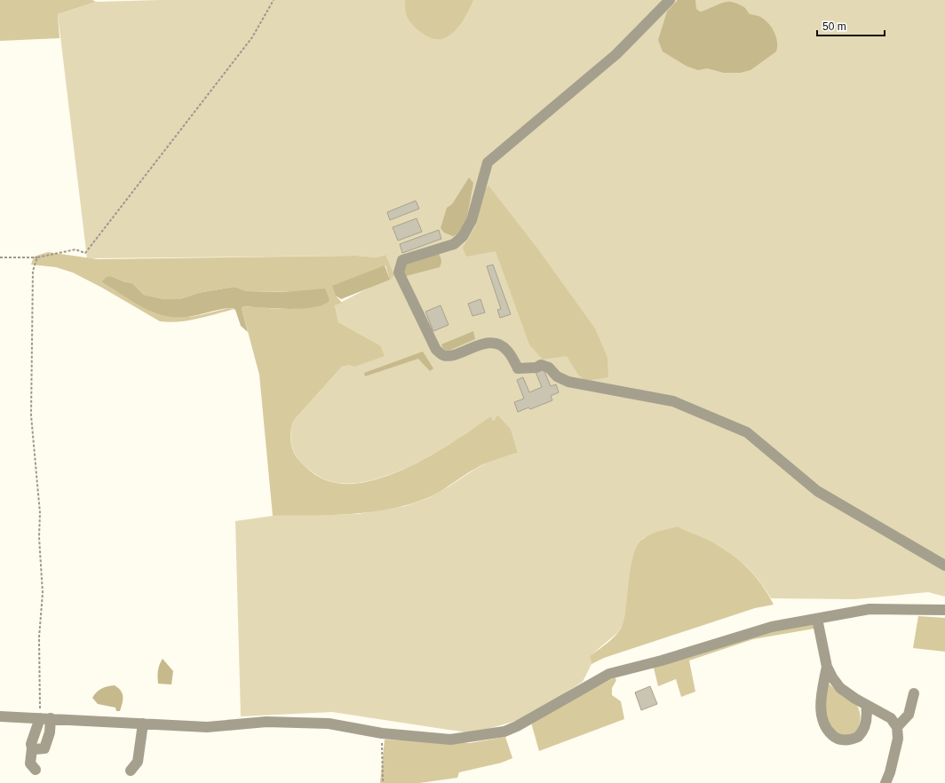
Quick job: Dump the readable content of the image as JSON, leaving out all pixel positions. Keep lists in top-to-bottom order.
{
  "scale_bar": "50 m"
}
